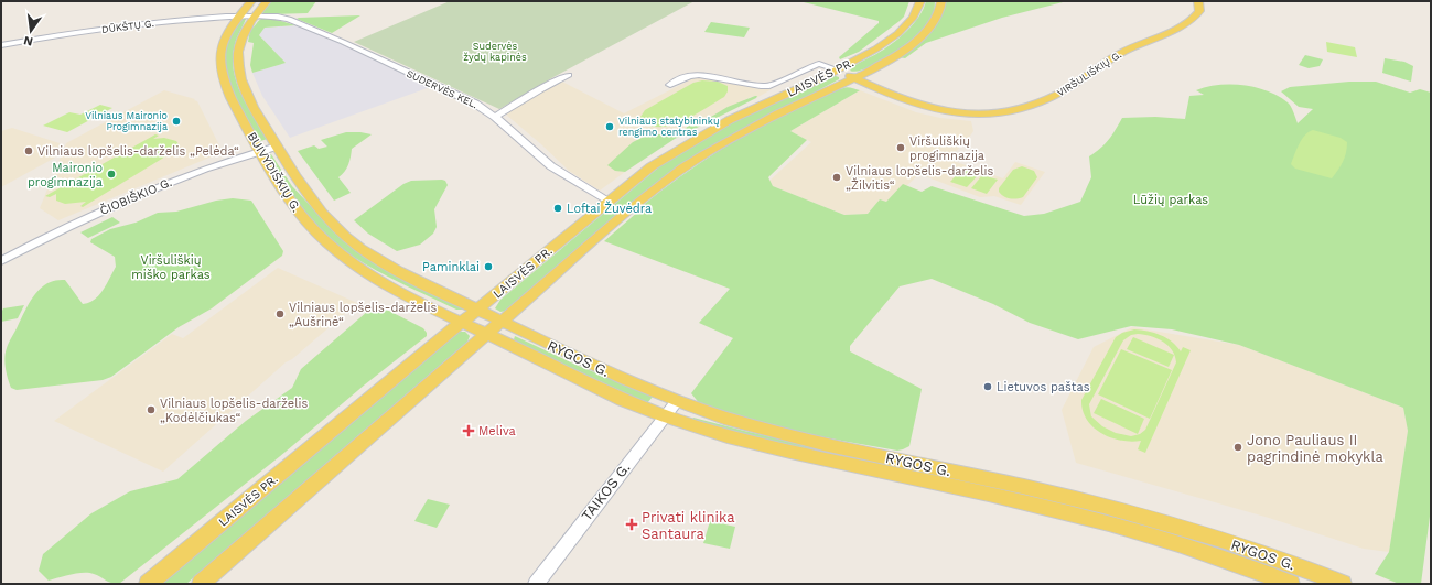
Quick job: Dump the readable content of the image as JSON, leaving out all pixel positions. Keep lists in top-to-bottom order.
{
  "streets": {
    "main road": [
      "VIRŠULIŠKIŲ G.",
      "LAISVĖS PR.",
      "BUIVYDIŠKIŲ G.",
      "RYGOS G."
    ],
    "street": [
      "DŪKŠTŲ G.",
      "SUDERVĖS KEL.",
      "ČIOBIŠKIO G.",
      "TAIKOS G."
    ]
  },
  "crossings": [
    ["DŪKŠTŲ G.", "SUDERVĖS KEL."],
    ["DŪKŠTŲ G.", "BUIVYDIŠKIŲ G."],
    ["VIRŠULIŠKIŲ G.", "LAISVĖS PR."],
    ["LAISVĖS PR.", "SUDERVĖS KEL."],
    ["LAISVĖS PR.", "BUIVYDIŠKIŲ G."],
    ["LAISVĖS PR.", "RYGOS G."],
    ["SUDERVĖS KEL.", "BUIVYDIŠKIŲ G."],
    ["BUIVYDIŠKIŲ G.", "ČIOBIŠKIO G."],
    ["BUIVYDIŠKIŲ G.", "RYGOS G."],
    ["RYGOS G.", "TAIKOS G."]
  ],
  "parks": ["Sudervės žydų kapinės", "Lūžių parkas", "Viršuliškių miško parkas"],
  "places": {
    "other": [
      "Vilniaus Maironio Progimnazija",
      "Vilniaus statybininkų rengimo centras",
      "Viršuliškių progimnazija",
      "Vilniaus lopšelis-darželis „Pelėda“",
      "Maironio progimnazija",
      "Vilniaus lopšelis-darželis „Žilvitis“",
      "Loftai Žuvėdra",
      "Paminklai",
      "Vilniaus lopšelis-darželis „Aušrinė“",
      "Lietuvos paštas",
      "Vilniaus lopšelis-darželis „Kodėlčiukas“",
      "Jono Pauliaus II pagrindinė mokykla"
    ],
    "health": ["Meliva", "Privati klinika Santaura"]
  },
  "north": "bottom"
}
